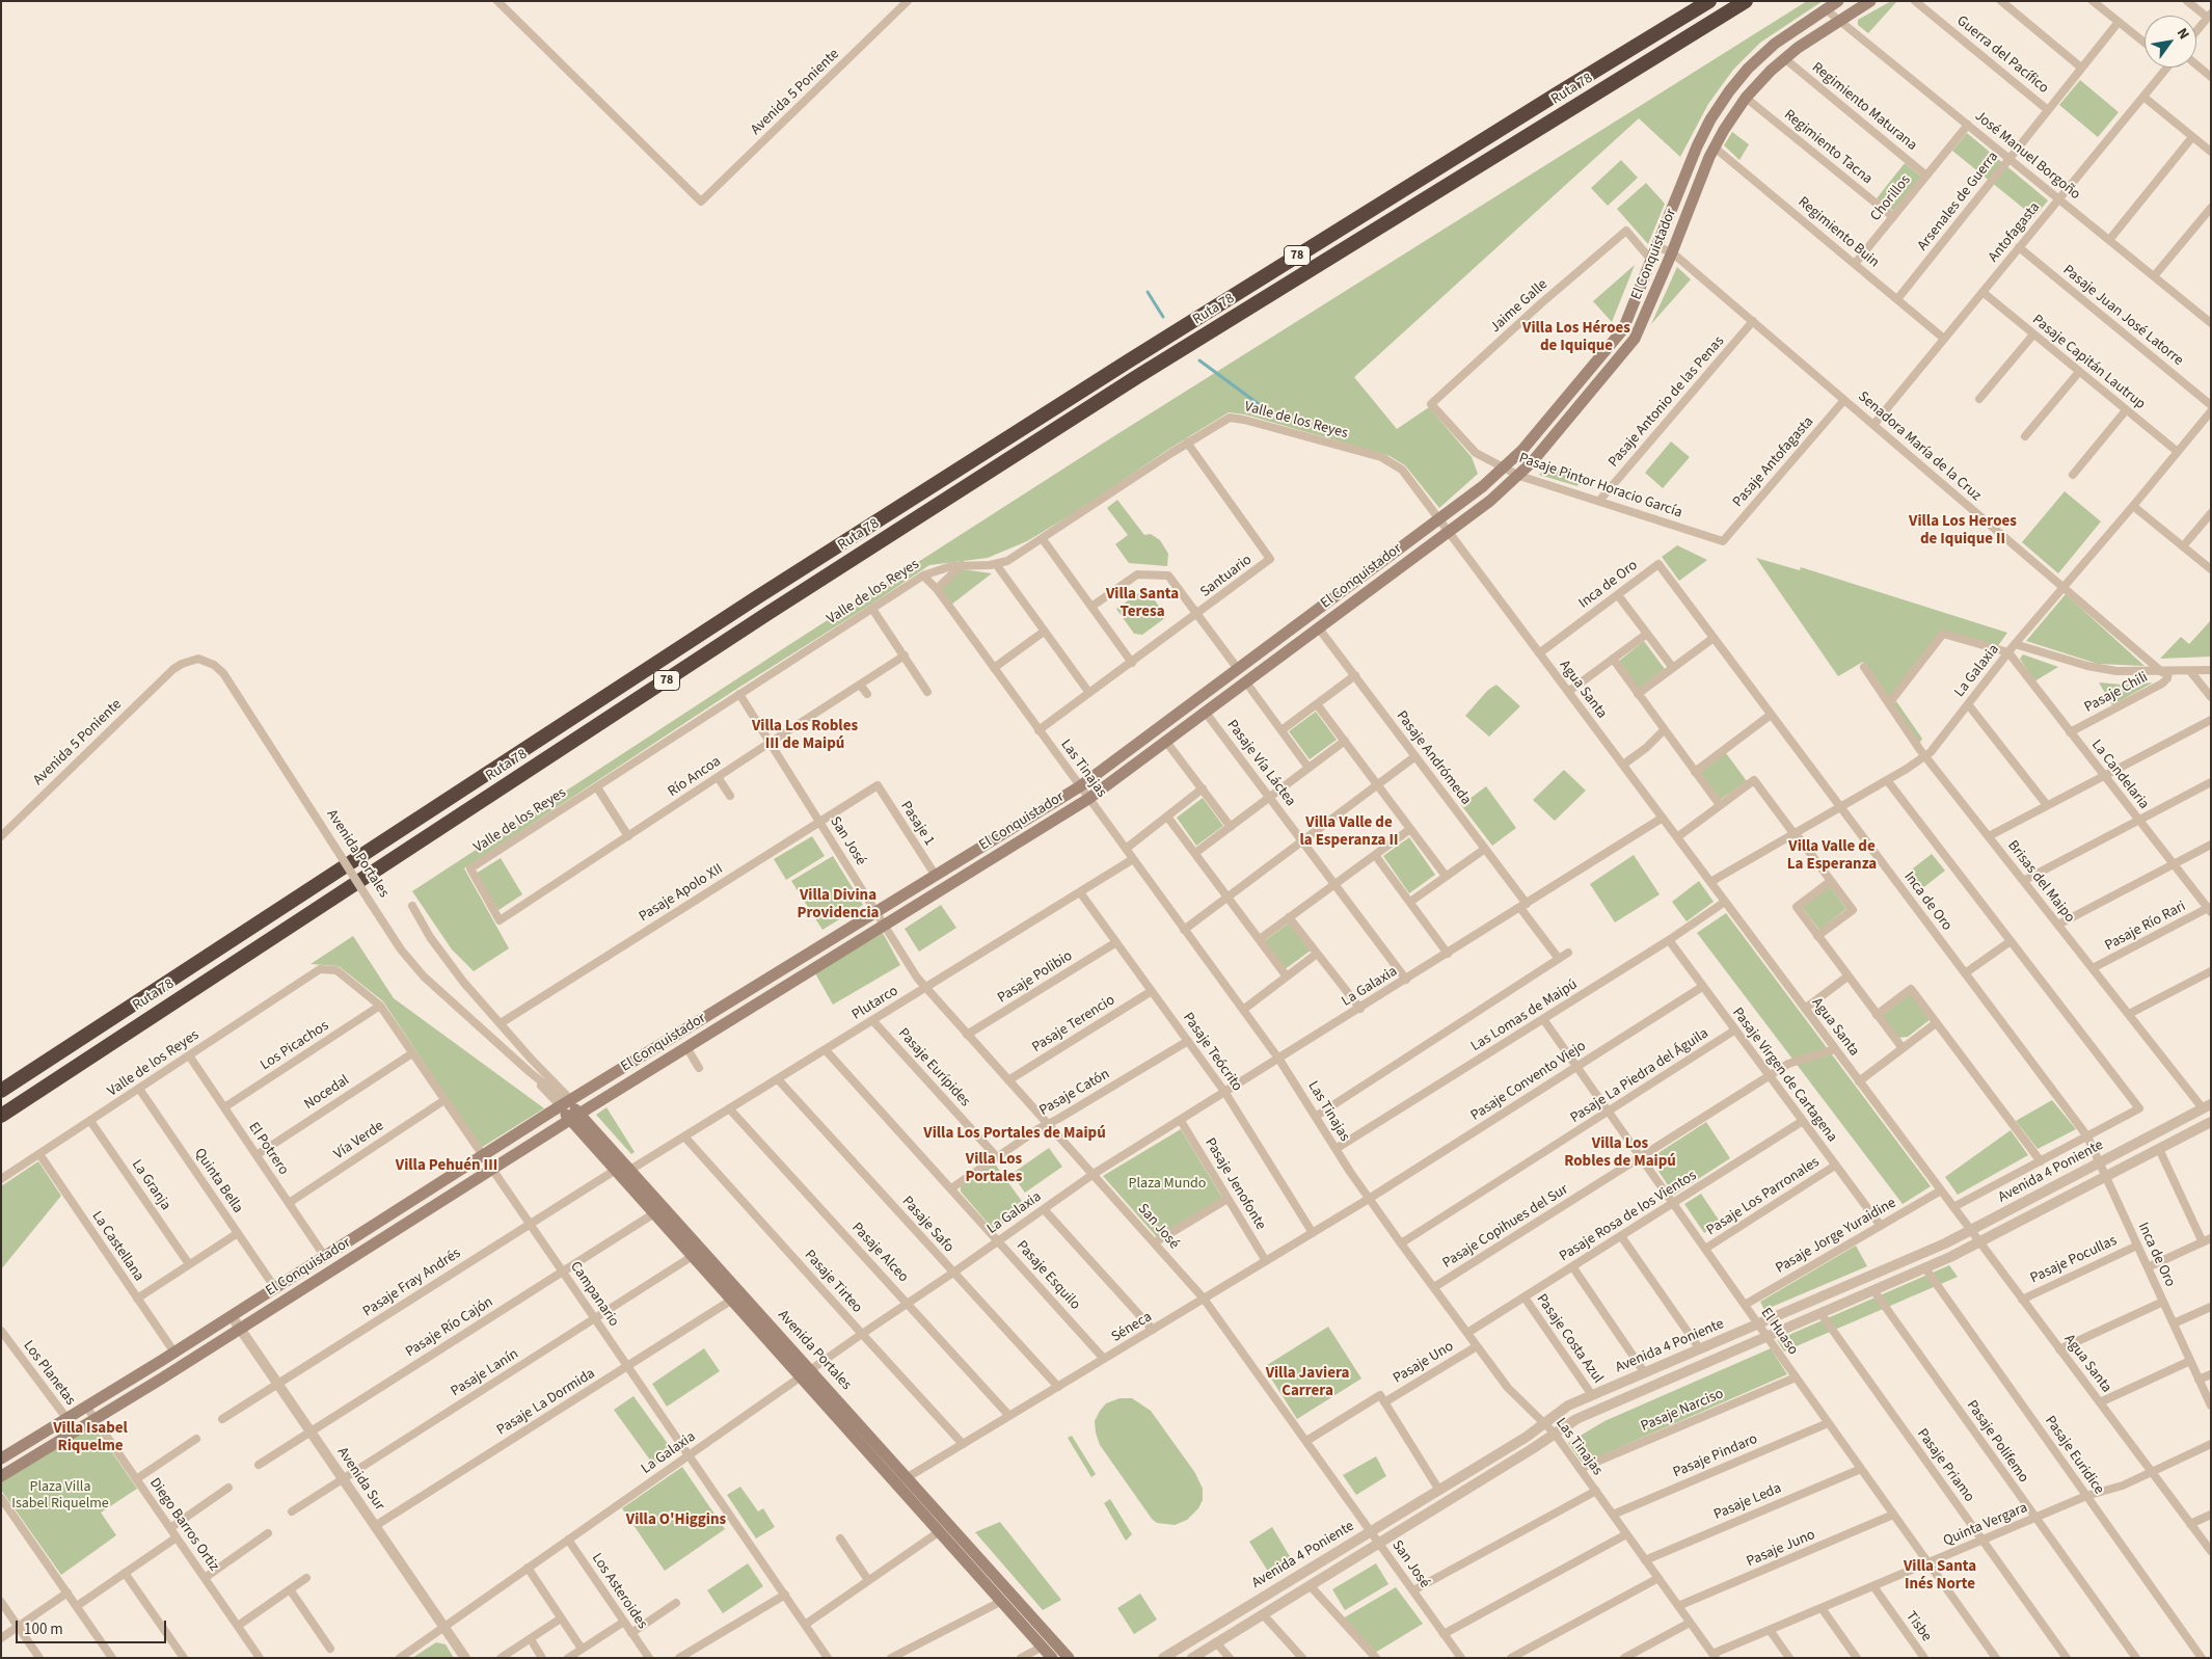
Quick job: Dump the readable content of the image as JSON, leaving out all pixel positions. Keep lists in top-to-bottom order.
{
  "streets": {
    "highway": ["Ruta 78", "78"],
    "main road": ["El Conquistador", "Avenida Portales"],
    "street": [
      "Guerra del Pacífico",
      "Avenida 5 Poniente",
      "Regimiento Maturana",
      "Regimiento Tacna",
      "José Manuel Borgoño",
      "Chorillos",
      "Arsenales de Guerra",
      "Regimiento Buin",
      "Antofagasta",
      "Jaime Galle",
      "Pasaje Juan José Latorre",
      "Pasaje Capitán Lautrup",
      "Pasaje Antonio de las Penas",
      "Valle de los Reyes",
      "Senadora María de la Cruz",
      "Pasaje Antofagasta",
      "Pasaje Pintor Horacio García",
      "Santuario",
      "Inca de Oro",
      "La Galaxia",
      "Agua Santa",
      "Pasaje Chili",
      "Pasaje Andrómeda",
      "Pasaje Vía Láctea",
      "Las Tinajas",
      "La Candelaria",
      "Río Ancoa",
      "Pasaje 1",
      "San José",
      "Brisas del Maipo",
      "Pasaje Apolo XII",
      "Pasaje Río Rari",
      "Pasaje Polibio",
      "Plutarco",
      "Las Lomas de Maipú",
      "Pasaje Terencio",
      "Los Picachos",
      "Pasaje Teócrito",
      "Pasaje Eurípides",
      "Pasaje Virgen de Cartagena",
      "Pasaje La Piedra del Águila",
      "Pasaje Convento Viejo",
      "Nocedal",
      "Pasaje Catón",
      "Vía Verde",
      "El Potrero",
      "Avenida 4 Poniente",
      "Quinta Bella",
      "Pasaje Jenofonte",
      "La Granja",
      "Pasaje Los Parronales",
      "Pasaje Rosa de los Vientos",
      "Pasaje Safo",
      "Pasaje Copihues del Sur",
      "Pasaje Jorge Yuraidine",
      "La Castellana",
      "Pasaje Alceo",
      "Pasaje Pocullas",
      "Pasaje Esquilo",
      "Pasaje Tirteo",
      "Pasaje Fray Andrés",
      "Campanario",
      "Pasaje Río Cajón",
      "Séneca",
      "El Huaso",
      "Pasaje Costa Azul",
      "Pasaje Uno",
      "Los Planetas",
      "Pasaje Lanín",
      "Pasaje La Dormida",
      "Pasaje Narciso",
      "Pasaje Polifemo",
      "Pasaje Euridice",
      "Pasaje Pindaro",
      "Pasaje Priamo",
      "Avenida Sur",
      "Pasaje Leda",
      "Diego Barros Ortiz",
      "Quinta Vergara",
      "Pasaje Juno",
      "Los Asteroides",
      "Tisbe"
    ]
  },
  "crossings": [
    ["Guerra del Pacífico", "Arsenales de Guerra"],
    ["Avenida 5 Poniente", "Avenida Portales"],
    ["Regimiento Maturana", "Chorillos"],
    ["Regimiento Maturana", "El Conquistador"],
    ["Regimiento Tacna", "Chorillos"],
    ["Regimiento Tacna", "El Conquistador"],
    ["José Manuel Borgoño", "Chorillos"],
    ["José Manuel Borgoño", "Arsenales de Guerra"],
    ["José Manuel Borgoño", "Antofagasta"],
    ["José Manuel Borgoño", "El Conquistador"],
    ["Chorillos", "Regimiento Buin"],
    ["Arsenales de Guerra", "Regimiento Buin"],
    ["Regimiento Buin", "Antofagasta"],
    ["Regimiento Buin", "El Conquistador"],
    ["Antofagasta", "Pasaje Juan José Latorre"],
    ["Antofagasta", "Pasaje Capitán Lautrup"],
    ["Antofagasta", "Senadora María de la Cruz"],
    ["El Conquistador", "Jaime Galle"],
    ["El Conquistador", "Valle de los Reyes"],
    ["El Conquistador", "Senadora María de la Cruz"],
    ["El Conquistador", "Pasaje Pintor Horacio García"],
    ["El Conquistador", "Agua Santa"],
    ["El Conquistador", "Pasaje Andrómeda"],
    ["El Conquistador", "Pasaje Vía Láctea"],
    ["El Conquistador", "Las Tinajas"],
    ["El Conquistador", "Pasaje 1"],
    ["El Conquistador", "San José"],
    ["El Conquistador", "Avenida Portales"],
    ["El Conquistador", "El Potrero"],
    ["El Conquistador", "Quinta Bella"],
    ["El Conquistador", "La Castellana"],
    ["El Conquistador", "Campanario"],
    ["El Conquistador", "Los Planetas"],
    ["El Conquistador", "Avenida Sur"],
    ["El Conquistador", "Diego Barros Ortiz"],
    ["Jaime Galle", "Pasaje Pintor Horacio García"],
    ["Pasaje Capitán Lautrup", "La Galaxia"],
    ["Pasaje Antonio de las Penas", "Senadora María de la Cruz"],
    ["Pasaje Antonio de las Penas", "Pasaje Pintor Horacio García"],
    ["Valle de los Reyes", "Santuario"],
    ["Valle de los Reyes", "Agua Santa"],
    ["Valle de los Reyes", "Las Tinajas"],
    ["Valle de los Reyes", "Río Ancoa"],
    ["Valle de los Reyes", "San José"],
    ["Valle de los Reyes", "El Potrero"],
    ["Valle de los Reyes", "Quinta Bella"],
    ["Valle de los Reyes", "La Granja"],
    ["Valle de los Reyes", "La Castellana"],
    ["Valle de los Reyes", "Campanario"],
    ["Senadora María de la Cruz", "Pasaje Antofagasta"],
    ["Senadora María de la Cruz", "La Galaxia"],
    ["Senadora María de la Cruz", "Pasaje Chili"],
    ["Pasaje Antofagasta", "Pasaje Pintor Horacio García"],
    ["Santuario", "Las Tinajas"],
    ["Inca de Oro", "La Galaxia"],
    ["Inca de Oro", "Agua Santa"],
    ["Inca de Oro", "Avenida 4 Poniente"],
    ["Inca de Oro", "Pasaje Pocullas"],
    ["La Galaxia", "Agua Santa"],
    ["La Galaxia", "Pasaje Andrómeda"],
    ["La Galaxia", "Pasaje Vía Láctea"],
    ["La Galaxia", "Las Tinajas"],
    ["La Galaxia", "La Candelaria"],
    ["La Galaxia", "San José"],
    ["La Galaxia", "Avenida Portales"],
    ["La Galaxia", "Brisas del Maipo"],
    ["La Galaxia", "Pasaje Teócrito"],
    ["La Galaxia", "Pasaje Jenofonte"],
    ["La Galaxia", "Pasaje Safo"],
    ["La Galaxia", "Pasaje Alceo"],
    ["La Galaxia", "Pasaje Esquilo"],
    ["La Galaxia", "Pasaje Tirteo"],
    ["La Galaxia", "Campanario"],
    ["La Galaxia", "Avenida Sur"],
    ["La Galaxia", "Los Asteroides"],
    ["Agua Santa", "Las Lomas de Maipú"],
    ["Agua Santa", "Avenida 4 Poniente"],
    ["Agua Santa", "Pasaje Copihues del Sur"],
    ["Agua Santa", "Pasaje Jorge Yuraidine"],
    ["Agua Santa", "Pasaje Pocullas"],
    ["Agua Santa", "Quinta Vergara"],
    ["Pasaje Chili", "La Candelaria"],
    ["Las Tinajas", "Plutarco"],
    ["Las Tinajas", "Las Lomas de Maipú"],
    ["Las Tinajas", "Pasaje La Piedra del Águila"],
    ["Las Tinajas", "Pasaje Convento Viejo"],
    ["Las Tinajas", "Avenida 4 Poniente"],
    ["Las Tinajas", "Pasaje Rosa de los Vientos"],
    ["Las Tinajas", "Pasaje Copihues del Sur"],
    ["Las Tinajas", "Séneca"],
    ["Las Tinajas", "Pasaje Uno"],
    ["Las Tinajas", "Pasaje Narciso"],
    ["Las Tinajas", "Pasaje Pindaro"],
    ["Las Tinajas", "Pasaje Leda"],
    ["Las Tinajas", "Quinta Vergara"],
    ["Las Tinajas", "Pasaje Juno"],
    ["La Candelaria", "Pasaje Río Rari"],
    ["Río Ancoa", "San José"],
    ["Pasaje 1", "Pasaje Apolo XII"],
    ["San José", "Pasaje Apolo XII"],
    ["San José", "Pasaje Polibio"],
    ["San José", "Plutarco"],
    ["San José", "Pasaje Terencio"],
    ["San José", "Pasaje Catón"],
    ["San José", "Avenida 4 Poniente"],
    ["San José", "Séneca"],
    ["Avenida Portales", "Plutarco"],
    ["Avenida Portales", "Pasaje Fray Andrés"],
    ["Avenida Portales", "Pasaje Río Cajón"],
    ["Avenida Portales", "Séneca"],
    ["Avenida Portales", "Pasaje Lanín"],
    ["Avenida Portales", "Pasaje La Dormida"],
    ["Brisas del Maipo", "Pasaje Río Rari"],
    ["Brisas del Maipo", "Avenida 4 Poniente"],
    ["Pasaje Polibio", "Pasaje Teócrito"],
    ["Plutarco", "Pasaje Teócrito"],
    ["Plutarco", "Pasaje Eurípides"],
    ["Plutarco", "Pasaje Safo"],
    ["Plutarco", "Pasaje Alceo"],
    ["Plutarco", "Pasaje Esquilo"],
    ["Plutarco", "Pasaje Tirteo"],
    ["Las Lomas de Maipú", "Pasaje Virgen de Cartagena"],
    ["Las Lomas de Maipú", "El Huaso"],
    ["Pasaje Terencio", "Pasaje Teócrito"],
    ["Los Picachos", "El Potrero"],
    ["Los Picachos", "Campanario"],
    ["Pasaje Teócrito", "Pasaje Catón"],
    ["Pasaje Teócrito", "Séneca"],
    ["Pasaje Eurípides", "Pasaje Catón"],
    ["Pasaje Virgen de Cartagena", "Pasaje La Piedra del Águila"],
    ["Pasaje Virgen de Cartagena", "Pasaje Convento Viejo"],
    ["Pasaje Virgen de Cartagena", "Pasaje Los Parronales"],
    ["Pasaje Virgen de Cartagena", "Pasaje Rosa de los Vientos"],
    ["Pasaje Virgen de Cartagena", "Pasaje Copihues del Sur"],
    ["Pasaje Virgen de Cartagena", "Pasaje Jorge Yuraidine"],
    ["Pasaje La Piedra del Águila", "El Huaso"],
    ["Pasaje Convento Viejo", "Séneca"],
    ["Pasaje Convento Viejo", "El Huaso"],
    ["Nocedal", "El Potrero"],
    ["Nocedal", "Campanario"],
    ["Pasaje Catón", "Pasaje Esquilo"],
    ["Vía Verde", "El Potrero"],
    ["Vía Verde", "Campanario"],
    ["Avenida 4 Poniente", "El Huaso"],
    ["Avenida 4 Poniente", "Pasaje Costa Azul"],
    ["Avenida 4 Poniente", "Pasaje Polifemo"],
    ["Avenida 4 Poniente", "Pasaje Euridice"],
    ["Avenida 4 Poniente", "Pasaje Priamo"],
    ["Pasaje Jenofonte", "Séneca"],
    ["Pasaje Los Parronales", "El Huaso"],
    ["Pasaje Rosa de los Vientos", "El Huaso"],
    ["Pasaje Rosa de los Vientos", "Pasaje Costa Azul"],
    ["Pasaje Safo", "Séneca"],
    ["Pasaje Copihues del Sur", "El Huaso"],
    ["Pasaje Jorge Yuraidine", "El Huaso"],
    ["Pasaje Alceo", "Séneca"],
    ["Pasaje Esquilo", "Séneca"],
    ["Pasaje Tirteo", "Séneca"],
    ["Pasaje Fray Andrés", "Campanario"],
    ["Pasaje Fray Andrés", "Avenida Sur"],
    ["Campanario", "Pasaje Río Cajón"],
    ["Campanario", "Pasaje Lanín"],
    ["Campanario", "Pasaje La Dormida"],
    ["Pasaje Río Cajón", "Avenida Sur"],
    ["El Huaso", "Pasaje Narciso"],
    ["El Huaso", "Pasaje Pindaro"],
    ["El Huaso", "Pasaje Leda"],
    ["El Huaso", "Quinta Vergara"],
    ["El Huaso", "Pasaje Juno"],
    ["Pasaje Lanín", "Avenida Sur"],
    ["Pasaje La Dormida", "Avenida Sur"],
    ["Pasaje Polifemo", "Quinta Vergara"],
    ["Pasaje Euridice", "Quinta Vergara"],
    ["Pasaje Priamo", "Quinta Vergara"],
    ["Quinta Vergara", "Tisbe"]
  ],
  "districts": [
    "Villa Los Héroes de Iquique",
    "Villa Los Heroes de Iquique II",
    "Villa Santa Teresa",
    "Villa Los Robles III de Maipú",
    "Villa Valle de la Esperanza II",
    "Villa Valle de La Esperanza",
    "Villa Divina Providencia",
    "Villa Los Portales de Maipú",
    "Villa Los Robles de Maipú",
    "Villa Los Portales",
    "Villa Pehuén III",
    "Villa Javiera Carrera",
    "Villa Isabel Riquelme",
    "Villa O'Higgins",
    "Villa Santa Inés Norte"
  ],
  "parks": ["Plaza Mundo", "Plaza Villa Isabel Riquelme"],
  "scale_bar": "100 m",
  "north": "top right"
}
